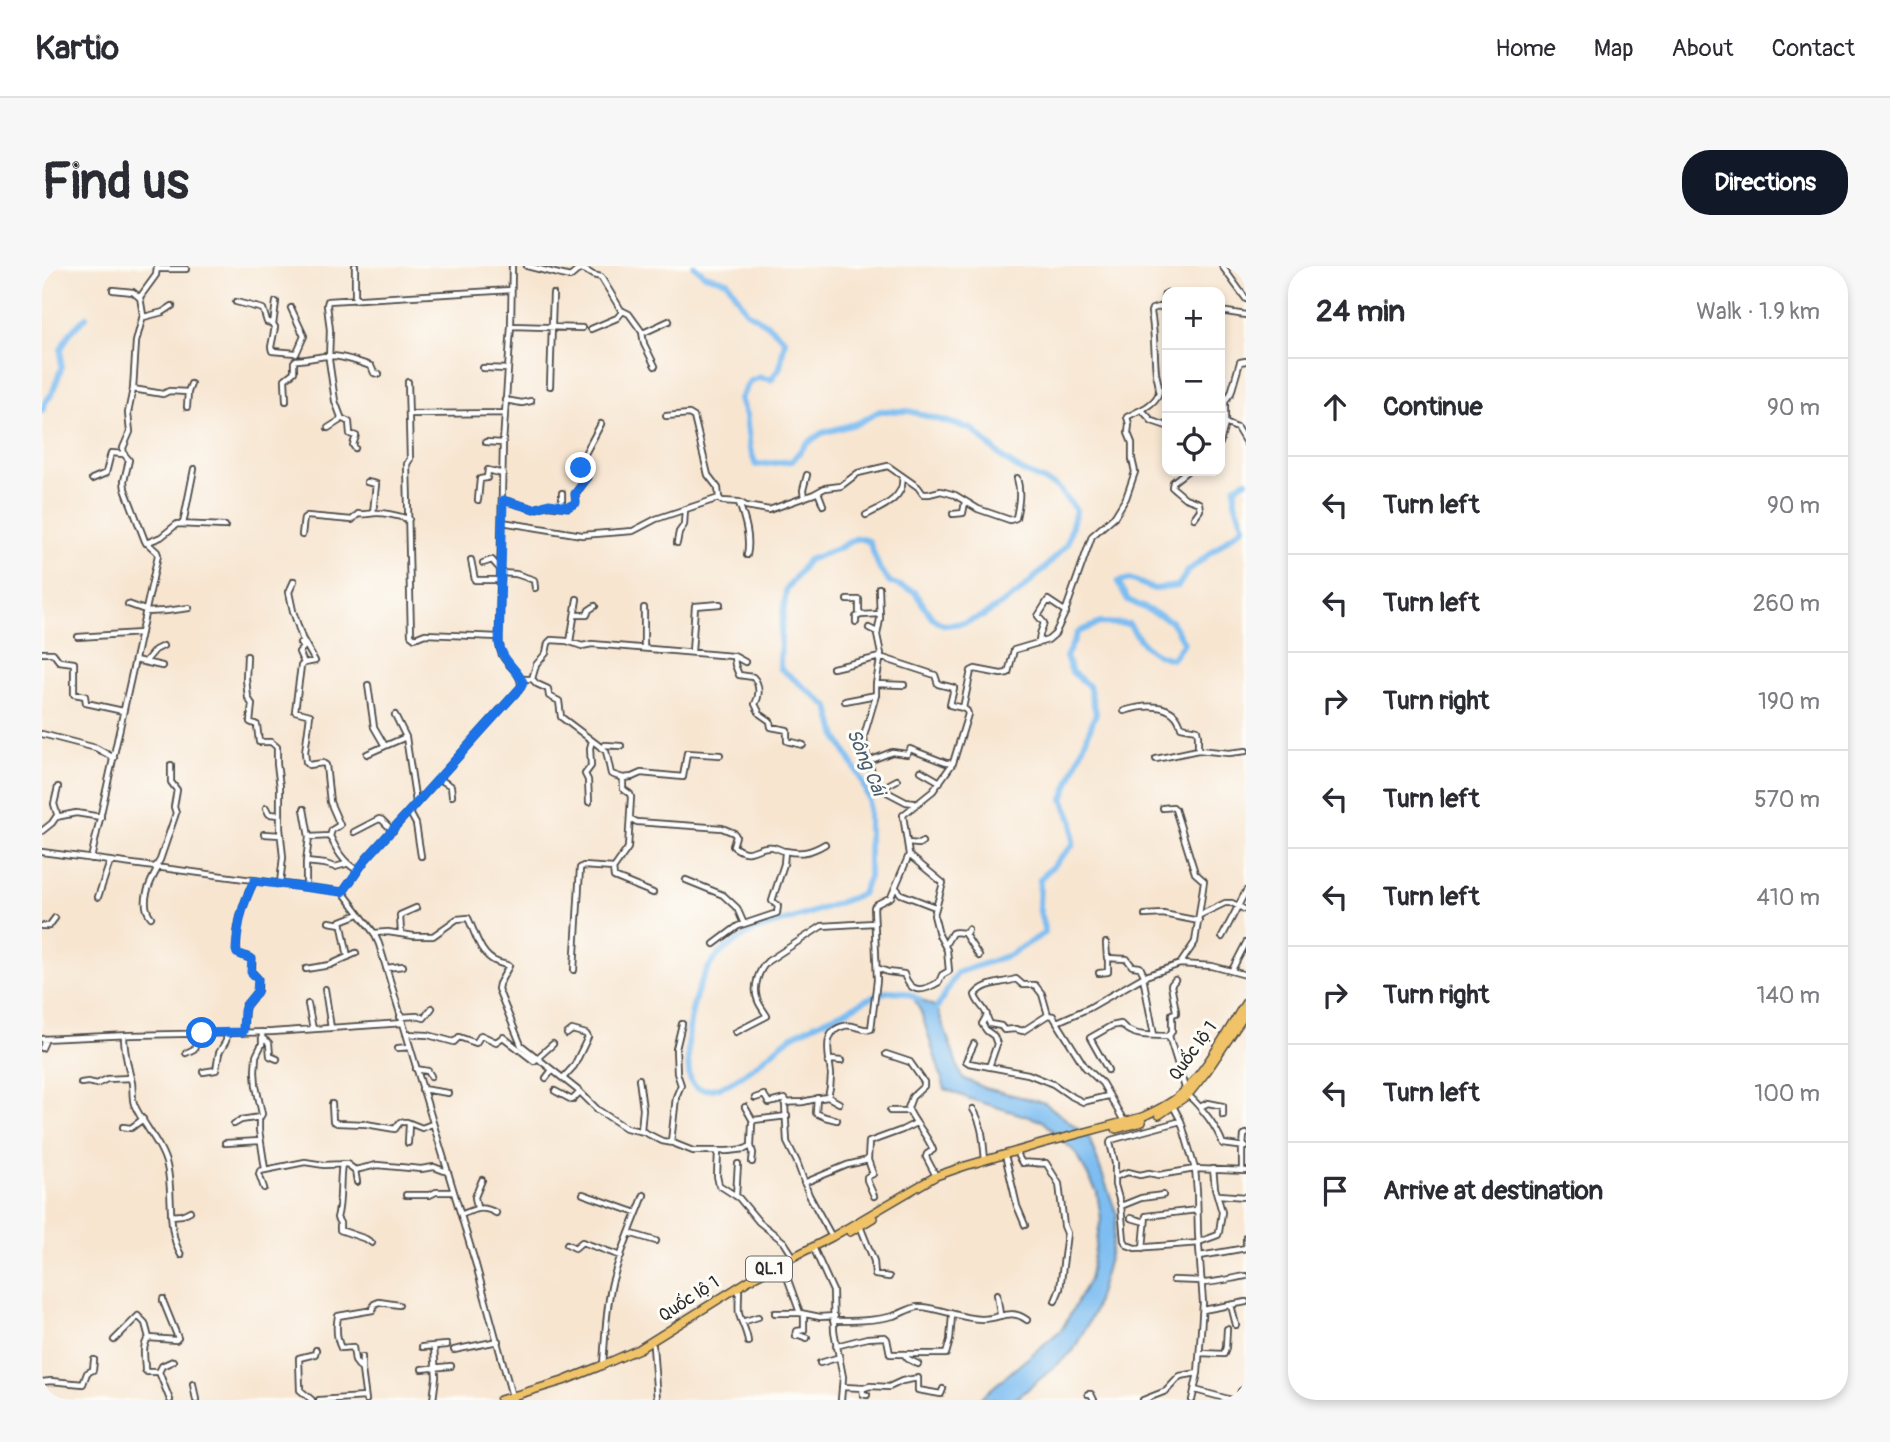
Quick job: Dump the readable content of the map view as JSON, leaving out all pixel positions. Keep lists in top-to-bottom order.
{
  "streets": {
    "highway": ["Quốc lộ 1", "QL.1"]
  },
  "crossings": [
    ["Quốc lộ 1", "QL.1"]
  ],
  "water": ["Sông Cái"],
  "page": {
    "header": "Kartio",
    "nav": [
      "Home",
      "Map",
      "About",
      "Contact"
    ],
    "buttons": "Directions",
    "title": "Find us",
    "heading": ["24 min", "Walk · 1.9 km"],
    "map_buttons": ["+", "−"],
    "list": [
      ["Continue", "90 m"],
      ["Turn left", "90 m"],
      ["Turn left", "260 m"],
      ["Turn right", "190 m"],
      ["Turn left", "570 m"],
      ["Turn left", "410 m"],
      ["Turn right", "140 m"],
      ["Turn left", "100 m"],
      "Arrive at destination"
    ]
  }
}
